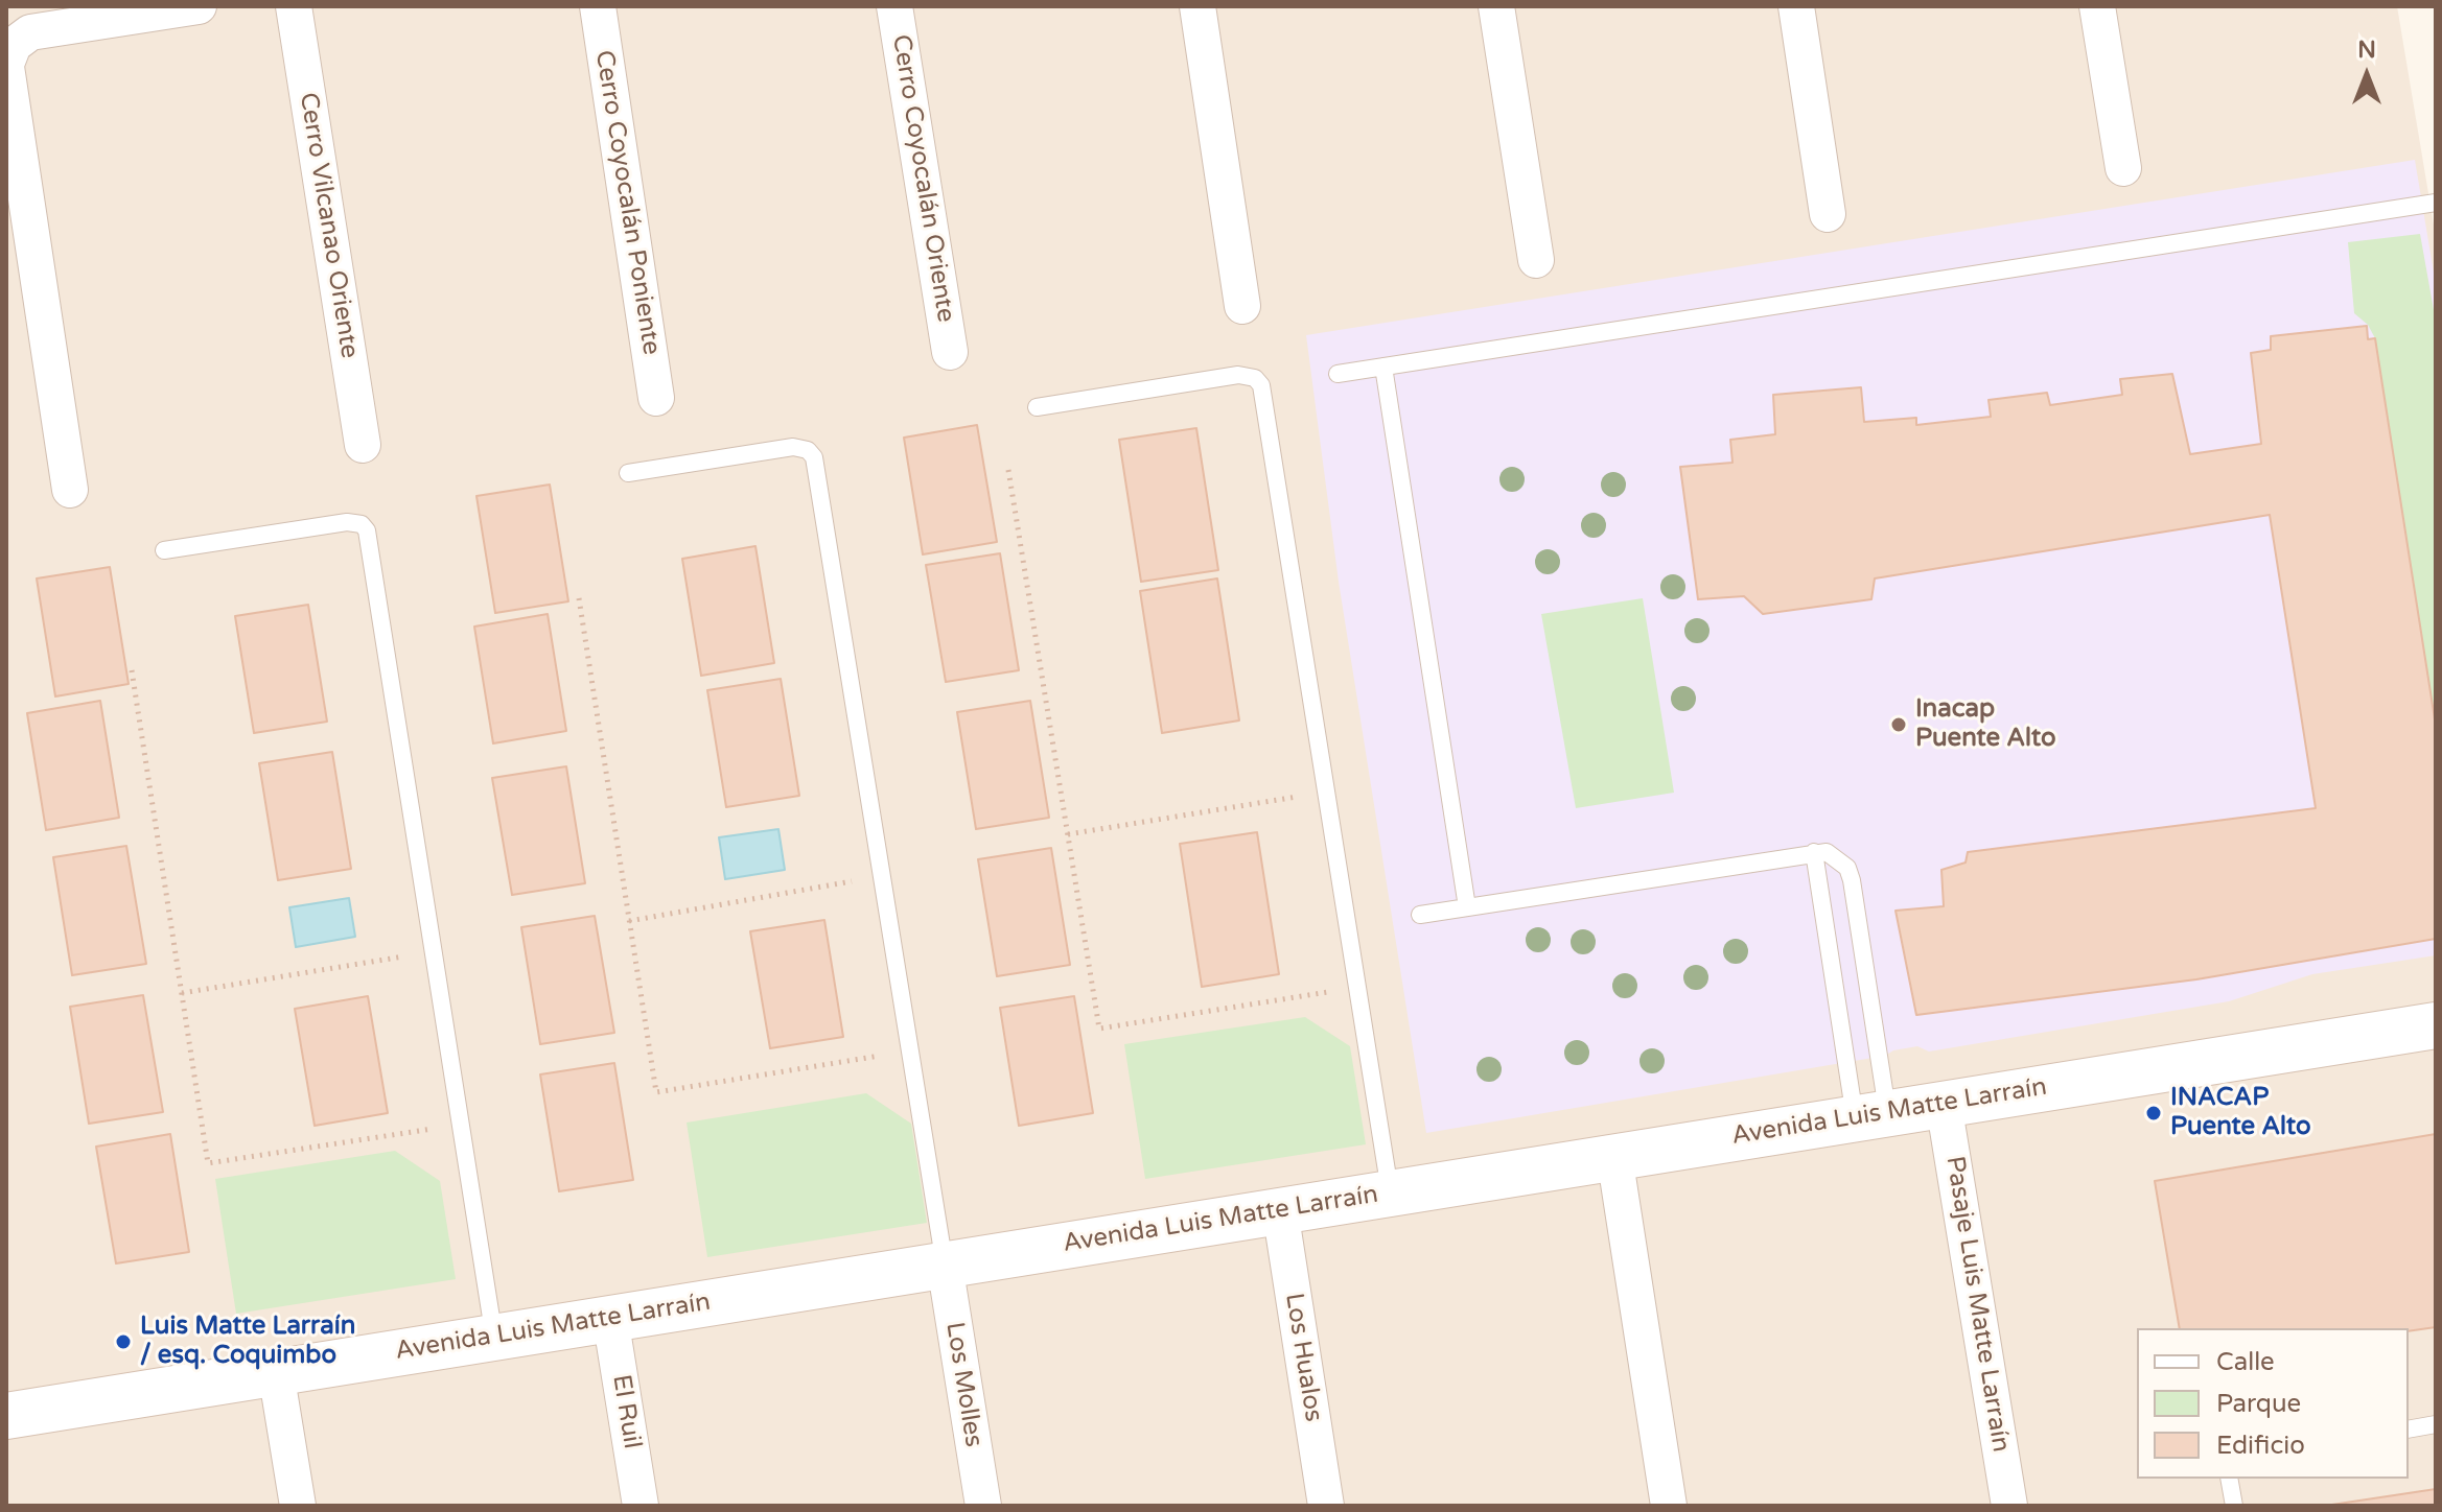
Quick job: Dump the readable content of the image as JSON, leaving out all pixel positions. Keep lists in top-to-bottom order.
{
  "streets": {
    "street": [
      "Cerro Coyocalán Oriente",
      "Cerro Coyocalán Poniente",
      "Cerro Vilcanao Oriente",
      "Avenida Luis Matte Larraín",
      "Pasaje Luis Matte Larraín",
      "Los Hualos",
      "Los Molles",
      "El Ruil"
    ]
  },
  "crossings": [
    ["Avenida Luis Matte Larraín", "Pasaje Luis Matte Larraín"],
    ["Avenida Luis Matte Larraín", "Los Hualos"],
    ["Avenida Luis Matte Larraín", "Los Molles"],
    ["Avenida Luis Matte Larraín", "El Ruil"]
  ],
  "places": ["Inacap Puente Alto", "INACAP Puente Alto", "Luis Matte Larraín / esq. Coquimbo"],
  "legend": ["Calle", "Parque", "Edificio"],
  "north": "top"
}
